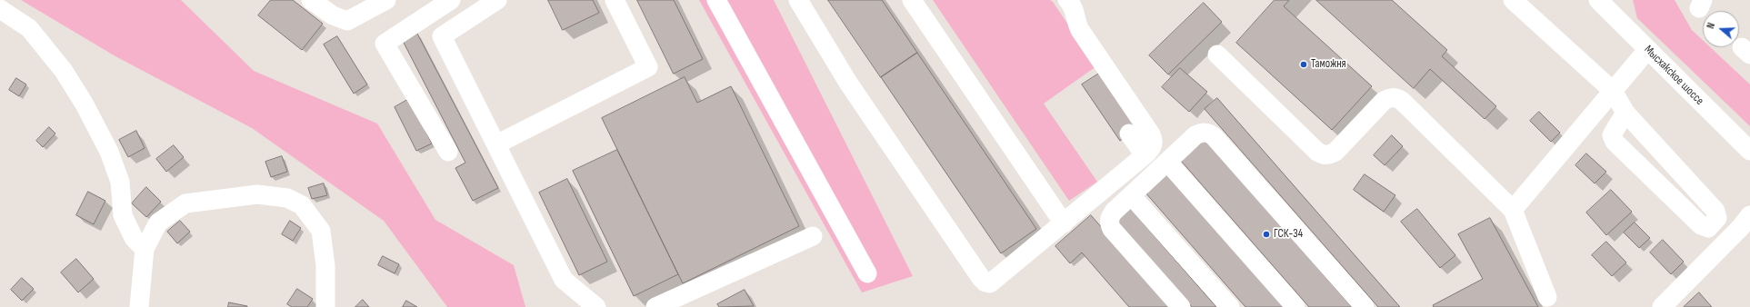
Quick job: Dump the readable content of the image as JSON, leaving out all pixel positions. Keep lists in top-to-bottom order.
{
  "streets": {
    "street": ["Мысхакское шоссе"]
  },
  "places": ["Таможня", "ГСК-34"],
  "north": "left"
}
